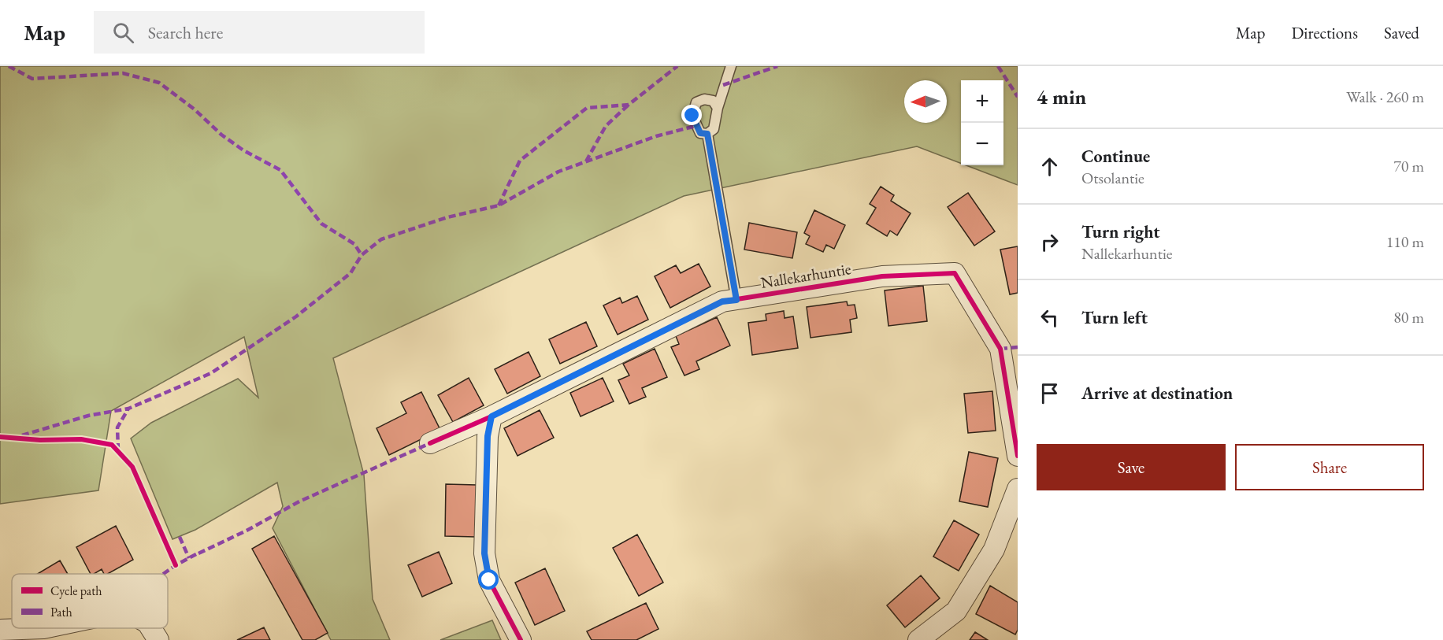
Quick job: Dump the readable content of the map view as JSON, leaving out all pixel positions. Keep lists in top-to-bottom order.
{
  "streets": {
    "street": ["Nallekarhuntie"]
  },
  "legend": ["Cycle path", "Path"],
  "north": "left",
  "page": {
    "header": "Map",
    "search": "Search here",
    "nav": ["Map", "Directions", "Saved"],
    "heading": ["4 min", "Walk · 260 m"],
    "map_buttons": ["+", "−"],
    "list": [
      ["Continue", "Otsolantie", "70 m"],
      ["Turn right", "Nallekarhuntie", "110 m"],
      ["Turn left", "80 m"],
      "Arrive at destination"
    ],
    "buttons": ["Save", "Share"]
  }
}
